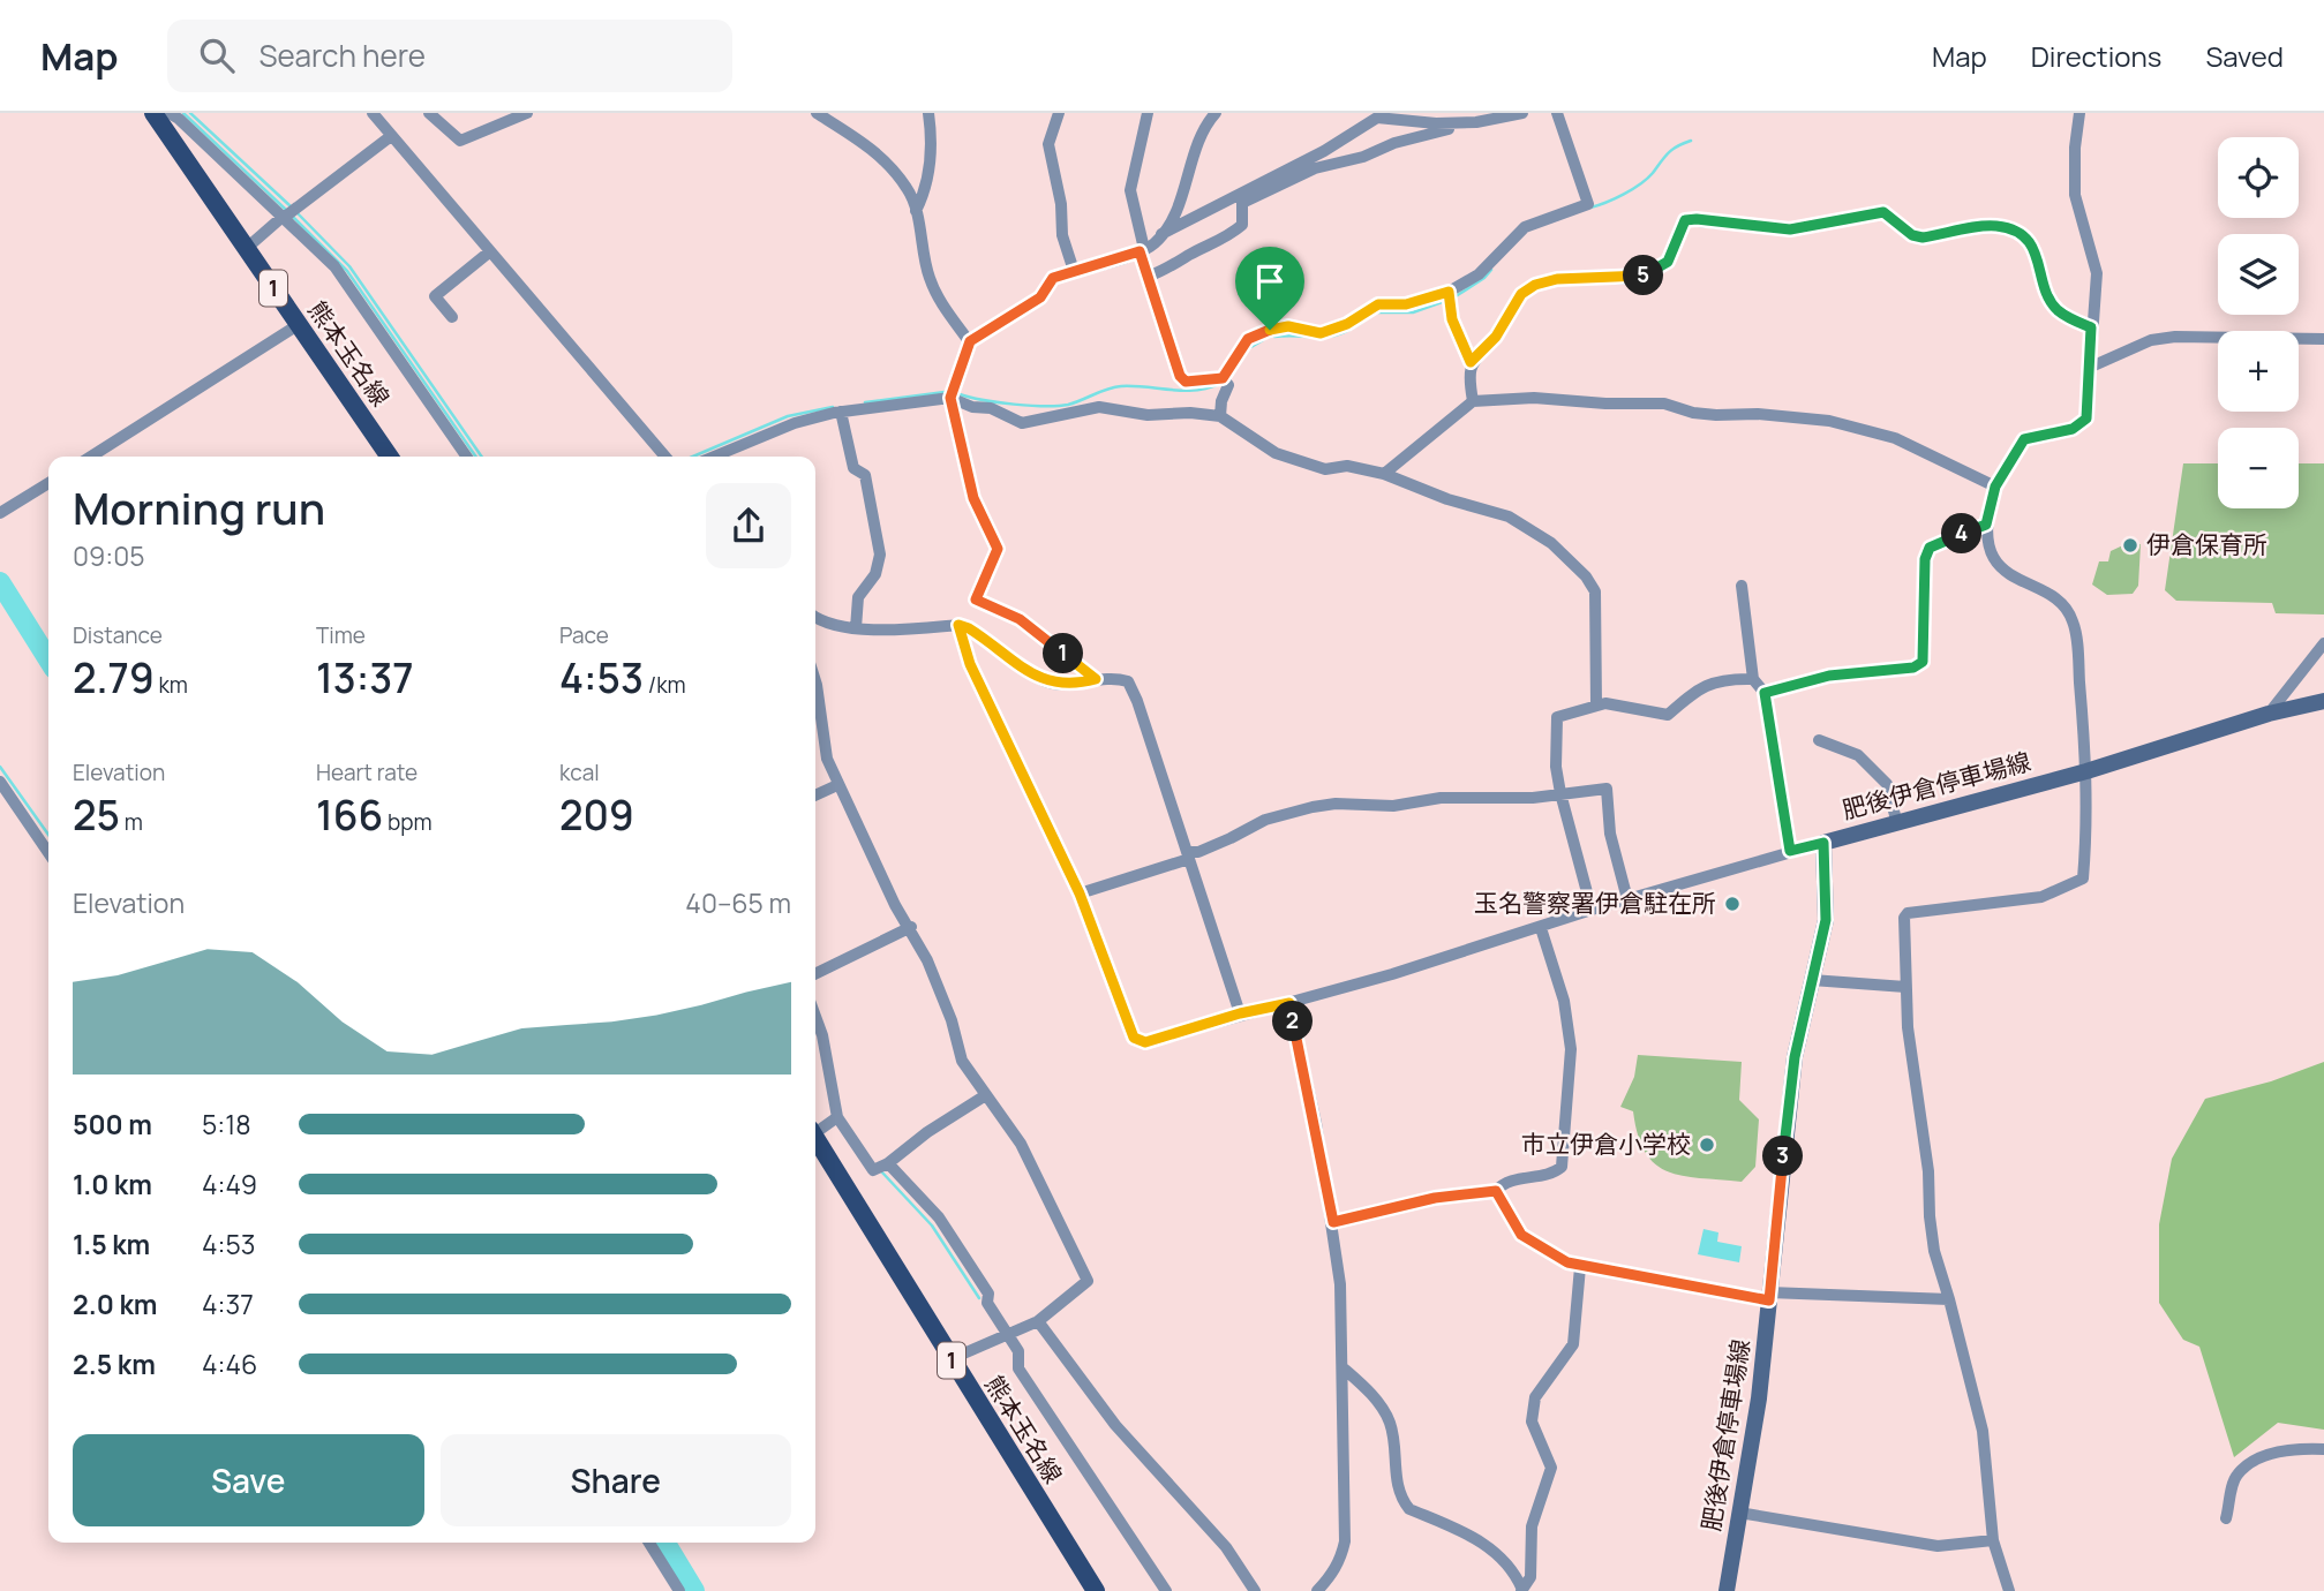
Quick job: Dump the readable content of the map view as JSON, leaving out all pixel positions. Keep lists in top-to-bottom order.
{
  "streets": {
    "main road": ["1", "熊本玉名線", "肥後伊倉停車場線"]
  },
  "places": ["伊倉保育所", "玉名警察署伊倉駐在所", "市立伊倉小学校"],
  "page": {
    "header": "Map",
    "search": "Search here",
    "nav": ["Map", "Directions", "Saved"],
    "map_buttons": ["+", "−"],
    "pins": [
      "5",
      "4",
      "1",
      "2",
      "3"
    ],
    "heading": ["Morning run", "09:05"],
    "stats": [
      ["Distance", "2.79 km"],
      ["Time", "13:37"],
      ["Pace", "4:53 /km"],
      ["Elevation", "25 m"],
      ["Heart rate", "166 bpm"],
      ["kcal", "209"]
    ],
    "chart": ["Elevation", "40–65 m"],
    "list": [
      {
        "name": "500 m",
        "note": "5:18"
      },
      {
        "name": "1.0 km",
        "note": "4:49"
      },
      {
        "name": "1.5 km",
        "note": "4:53"
      },
      {
        "name": "2.0 km",
        "note": "4:37"
      },
      {
        "name": "2.5 km",
        "note": "4:46"
      }
    ],
    "buttons": ["Save", "Share"]
  }
}
